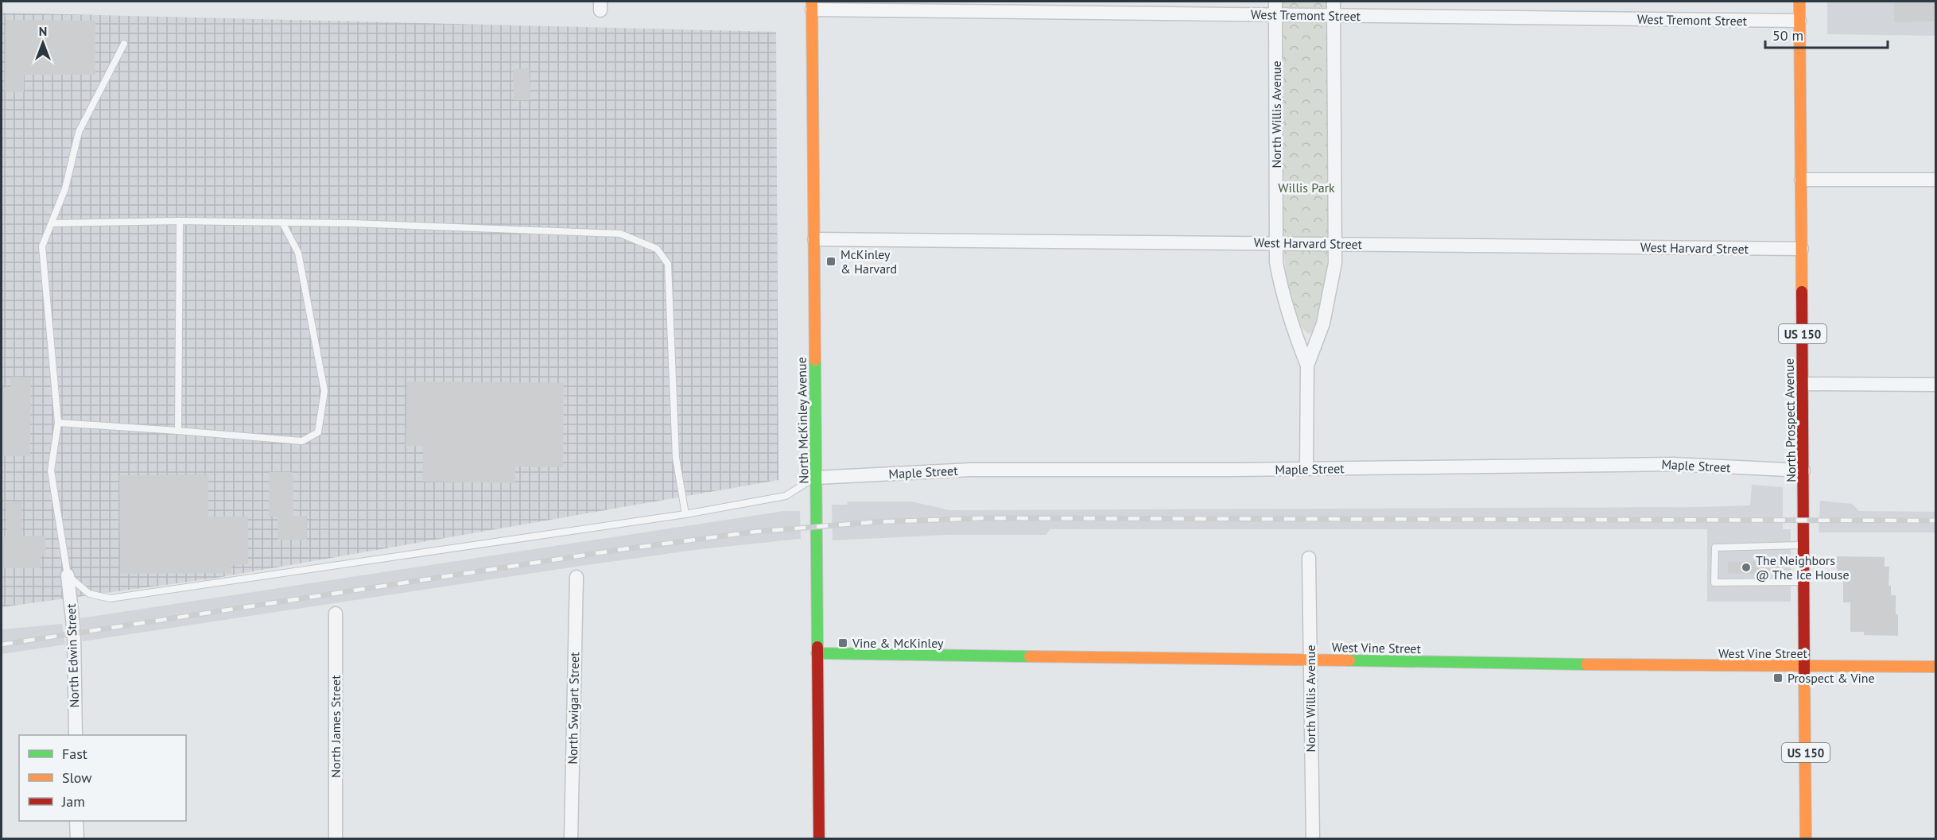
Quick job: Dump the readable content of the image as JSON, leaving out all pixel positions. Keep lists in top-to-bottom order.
{
  "streets": {
    "street": [
      "West Tremont Street",
      "North Willis Avenue",
      "West Harvard Street",
      "US 150",
      "North McKinley Avenue",
      "North Prospect Avenue",
      "Maple Street",
      "West Vine Street",
      "North Edwin Street",
      "North Swigart Street",
      "North James Street"
    ]
  },
  "crossings": [
    ["West Tremont Street", "North Willis Avenue"],
    ["West Tremont Street", "North McKinley Avenue"],
    ["West Tremont Street", "North Prospect Avenue"],
    ["North Willis Avenue", "West Harvard Street"],
    ["North Willis Avenue", "Maple Street"],
    ["North Willis Avenue", "West Vine Street"],
    ["West Harvard Street", "North McKinley Avenue"],
    ["West Harvard Street", "North Prospect Avenue"],
    ["North McKinley Avenue", "Maple Street"],
    ["North McKinley Avenue", "West Vine Street"],
    ["North Prospect Avenue", "Maple Street"],
    ["North Prospect Avenue", "West Vine Street"]
  ],
  "parks": ["Willis Park"],
  "places": {
    "transit": ["McKinley & Harvard", "Vine & McKinley", "Prospect & Vine"],
    "other": ["The Neighbors @ The Ice House"]
  },
  "legend": ["Fast", "Slow", "Jam"],
  "scale_bar": "50 m",
  "north": "top"
}
